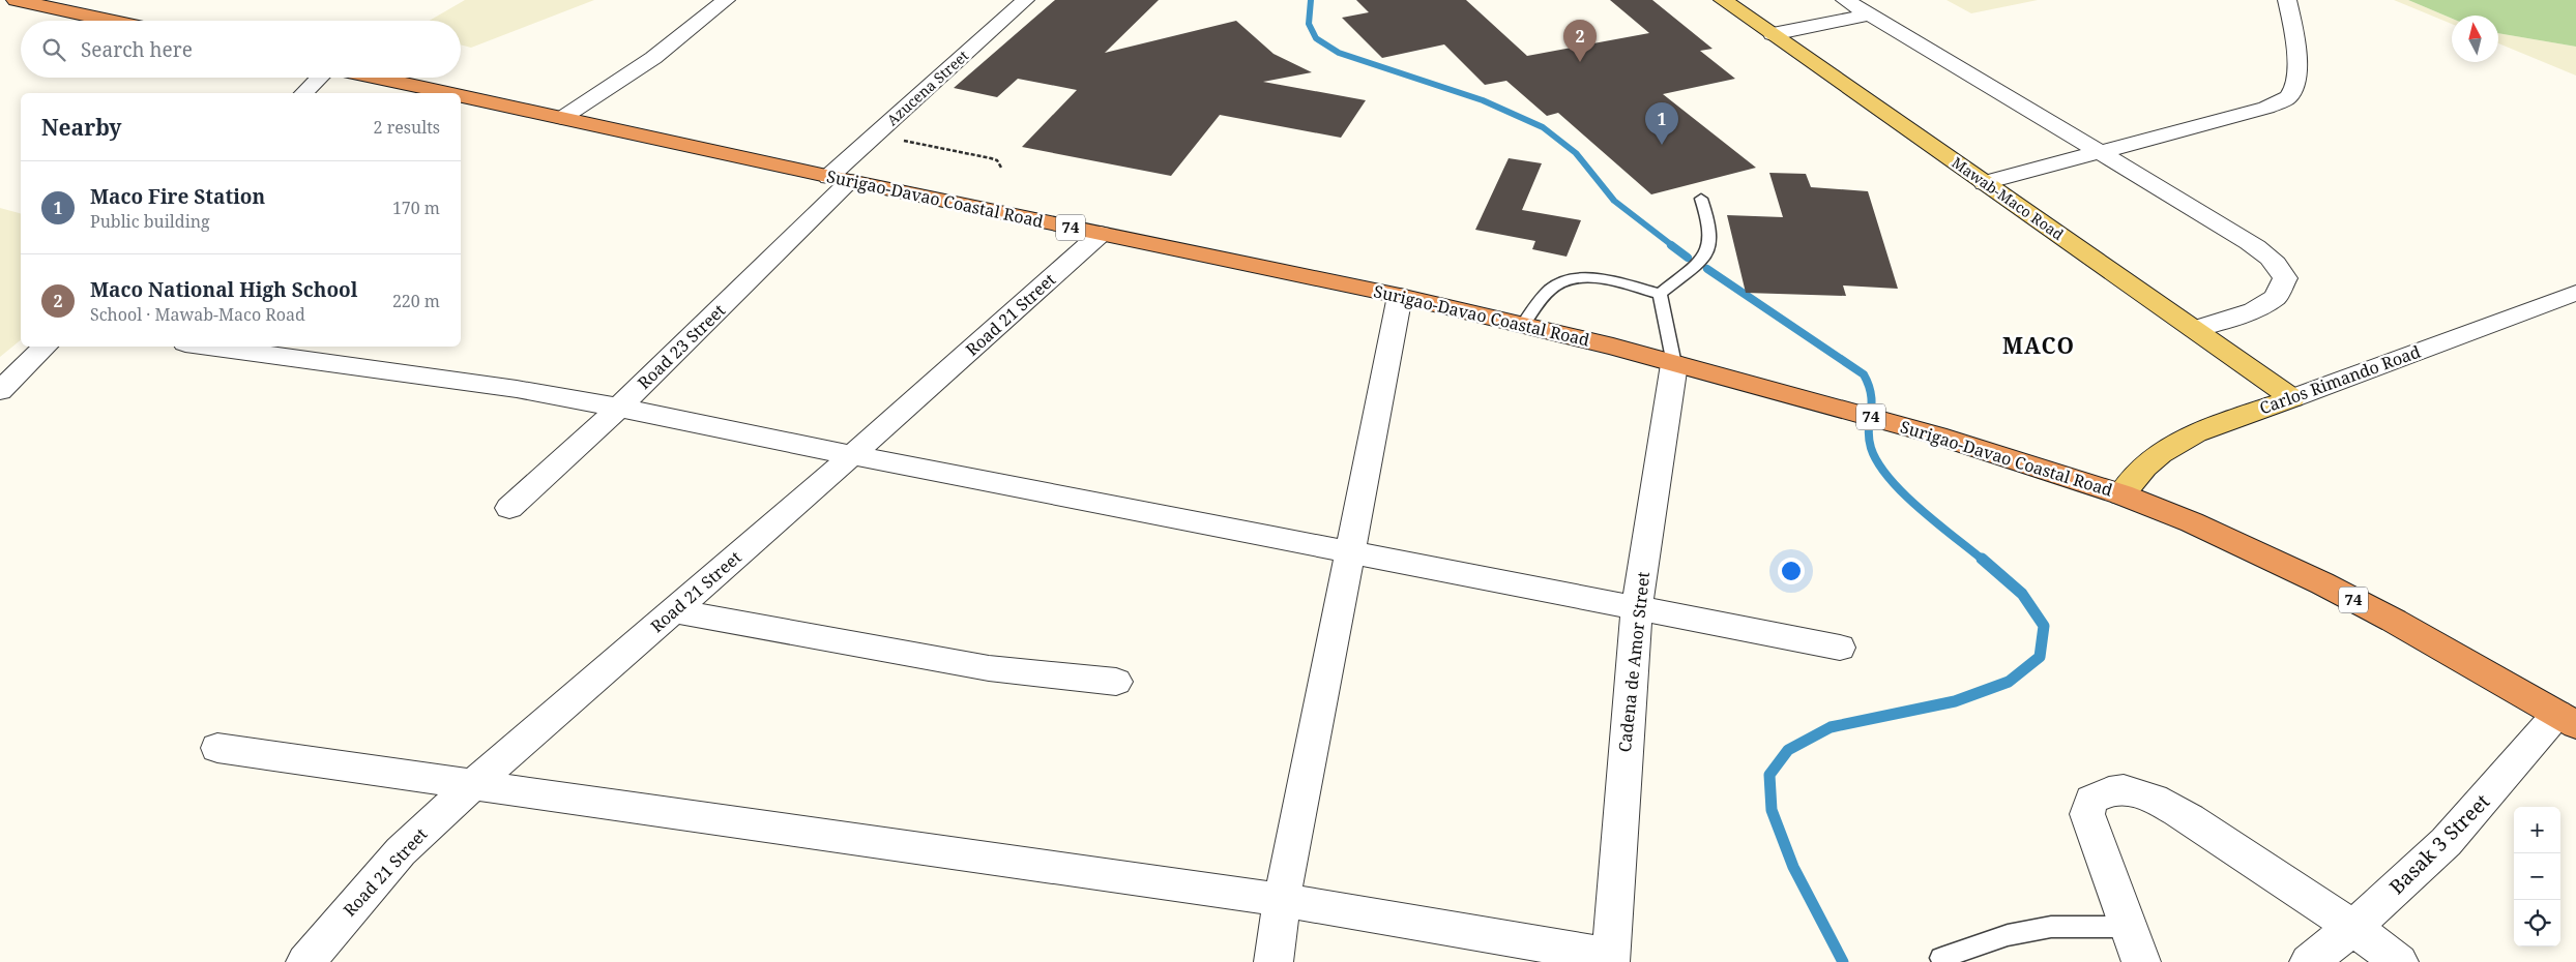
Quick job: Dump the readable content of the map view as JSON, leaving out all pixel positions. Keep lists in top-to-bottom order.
{
  "streets": {
    "highway": ["Surigao-Davao Coastal Road", "74"],
    "main road": ["Mawab-Maco Road", "Carlos Rimando Road"],
    "street": [
      "Azucena Street",
      "Road 21 Street",
      "Road 23 Street",
      "Cadena de Amor Street",
      "Basak 3 Street"
    ]
  },
  "crossings": [
    ["Azucena Street", "Surigao-Davao Coastal Road"],
    ["Azucena Street", "Road 23 Street"],
    ["Surigao-Davao Coastal Road", "Road 21 Street"],
    ["Surigao-Davao Coastal Road", "Road 23 Street"],
    ["Surigao-Davao Coastal Road", "Carlos Rimando Road"],
    ["Surigao-Davao Coastal Road", "Cadena de Amor Street"],
    ["Surigao-Davao Coastal Road", "Basak 3 Street"],
    ["Mawab-Maco Road", "Carlos Rimando Road"]
  ],
  "districts": ["MACO"],
  "north": "top",
  "page": {
    "pins": ["2", "1"],
    "search": "Search here",
    "heading": ["Nearby", "2 results"],
    "list": [
      {
        "mark": "1",
        "name": "Maco Fire Station",
        "note": "Public building",
        "value": "170 m"
      },
      {
        "mark": "2",
        "name": "Maco National High School",
        "note": "School · Mawab-Maco Road",
        "value": "220 m"
      }
    ],
    "map_buttons": ["+", "−"]
  }
}
